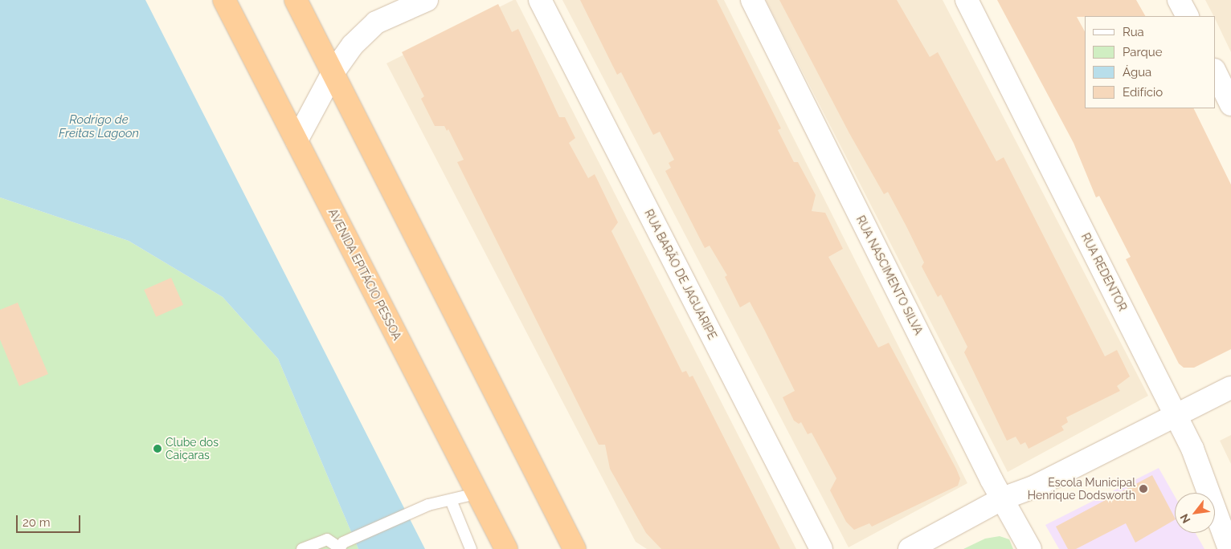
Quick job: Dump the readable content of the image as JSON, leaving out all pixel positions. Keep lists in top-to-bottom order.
{
  "streets": {
    "highway": ["AVENIDA EPITÁCIO PESSOA"],
    "street": ["RUA REDENTOR", "RUA BARÃO DE JAGUARIPE", "RUA NASCIMENTO SILVA"]
  },
  "water": ["Rodrigo de Freitas Lagoon"],
  "places": ["Clube dos Caiçaras", "Escola Municipal Henrique Dodsworth"],
  "legend": [
    "Rua",
    "Parque",
    "Água",
    "Edifício"
  ],
  "scale_bar": "20 m",
  "north": "bottom left"
}
